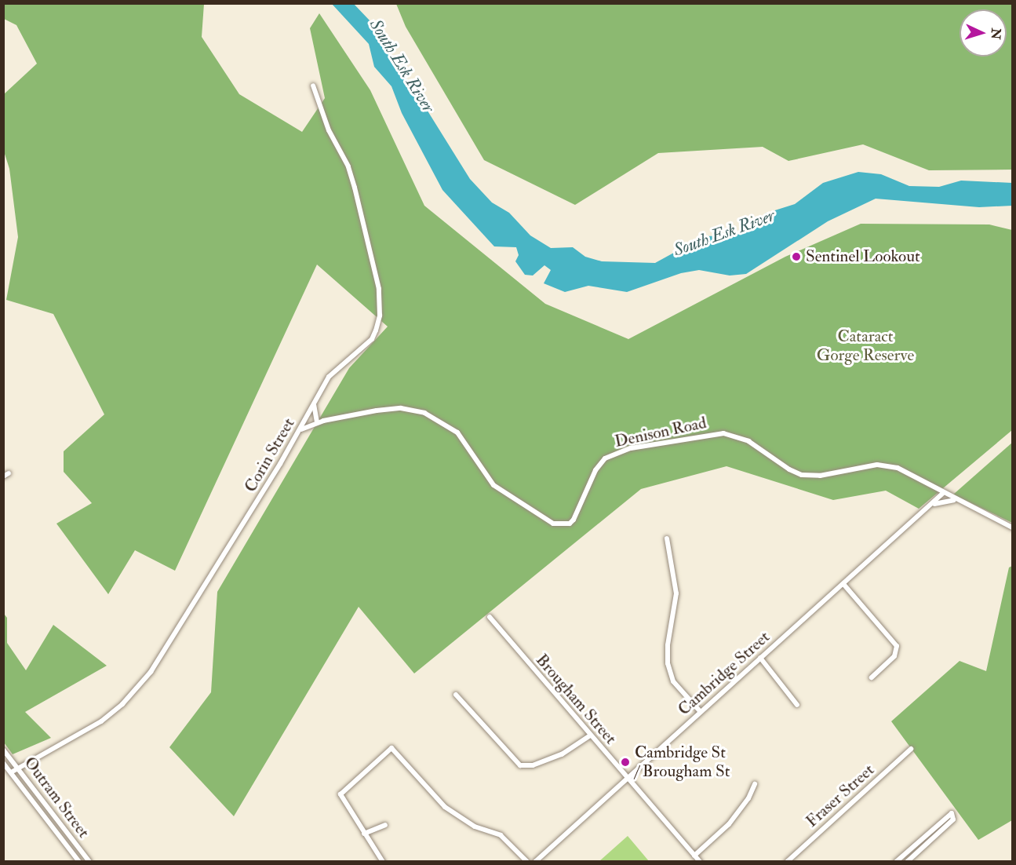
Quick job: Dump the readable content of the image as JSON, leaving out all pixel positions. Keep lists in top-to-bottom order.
{
  "streets": {
    "street": [
      "Denison Road",
      "Corin Street",
      "Cambridge Street",
      "Brougham Street",
      "Fraser Street",
      "Outram Street"
    ]
  },
  "crossings": [
    ["Denison Road", "Corin Street"],
    ["Denison Road", "Cambridge Street"],
    ["Corin Street", "Outram Street"],
    ["Cambridge Street", "Brougham Street"]
  ],
  "water": ["South Esk River"],
  "parks": ["Cataract Gorge Reserve"],
  "places": ["Sentinel Lookout", "Cambridge St / Brougham St"],
  "north": "right"
}
